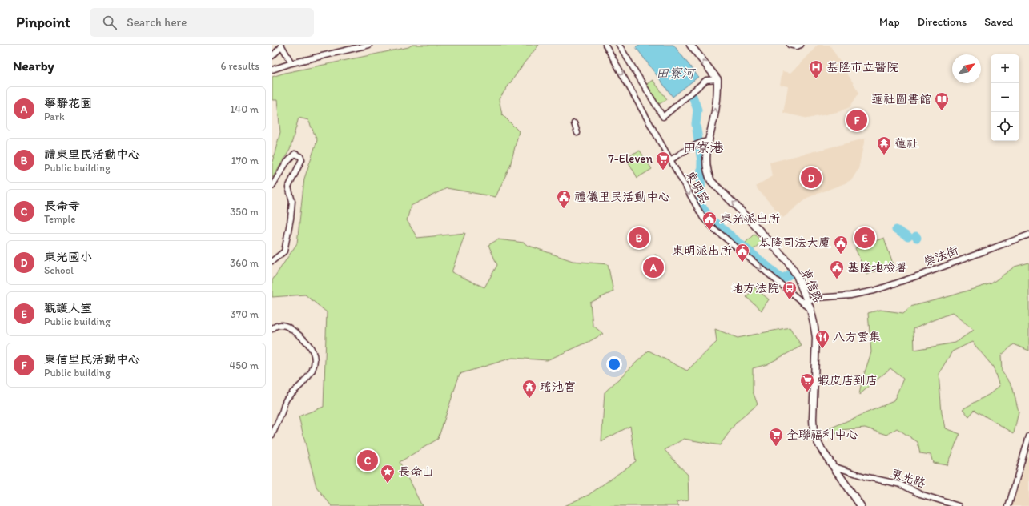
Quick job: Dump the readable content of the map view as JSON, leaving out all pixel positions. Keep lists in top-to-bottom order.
{
  "streets": {
    "main road": ["東信路"],
    "street": ["東明路", "崇法街", "東光路"]
  },
  "crossings": [
    ["東明路", "崇法街"],
    ["東明路", "東信路"],
    ["崇法街", "東信路"],
    ["東信路", "東光路"]
  ],
  "one_way": ["東明路", "東信路"],
  "districts": ["田寮港"],
  "water": ["田寮河"],
  "places": {
    "hospital": ["基隆市立醫院"],
    "library": ["蓮社圖書館"],
    "temple": ["蓮社", "瑤池宮"],
    "supermarket": ["7-Eleven", "蝦皮店到店", "全聯福利中心"],
    "public building": [
      "禮儀里民活動中心",
      "東光派出所",
      "基隆司法大廈",
      "東明派出所",
      "基隆地檢署"
    ],
    "bus stop": ["地方法院"],
    "restaurant": ["八方雲集"],
    "place": ["長命山"]
  },
  "north": "top right",
  "page": {
    "header": "Pinpoint",
    "search": "Search here",
    "nav": ["Map", "Directions", "Saved"],
    "heading": ["Nearby", "6 results"],
    "map_buttons": ["+", "−"],
    "list": [
      {
        "mark": "A",
        "name": "寧靜花園",
        "note": "Park",
        "value": "140 m"
      },
      {
        "mark": "B",
        "name": "禮東里民活動中心",
        "note": "Public building",
        "value": "170 m"
      },
      {
        "mark": "C",
        "name": "長命寺",
        "note": "Temple",
        "value": "350 m"
      },
      {
        "mark": "D",
        "name": "東光國小",
        "note": "School",
        "value": "360 m"
      },
      {
        "mark": "E",
        "name": "觀護人室",
        "note": "Public building",
        "value": "370 m"
      },
      {
        "mark": "F",
        "name": "東信里民活動中心",
        "note": "Public building",
        "value": "450 m"
      }
    ],
    "pins": [
      "F",
      "D",
      "B",
      "E",
      "A",
      "C"
    ]
  }
}
